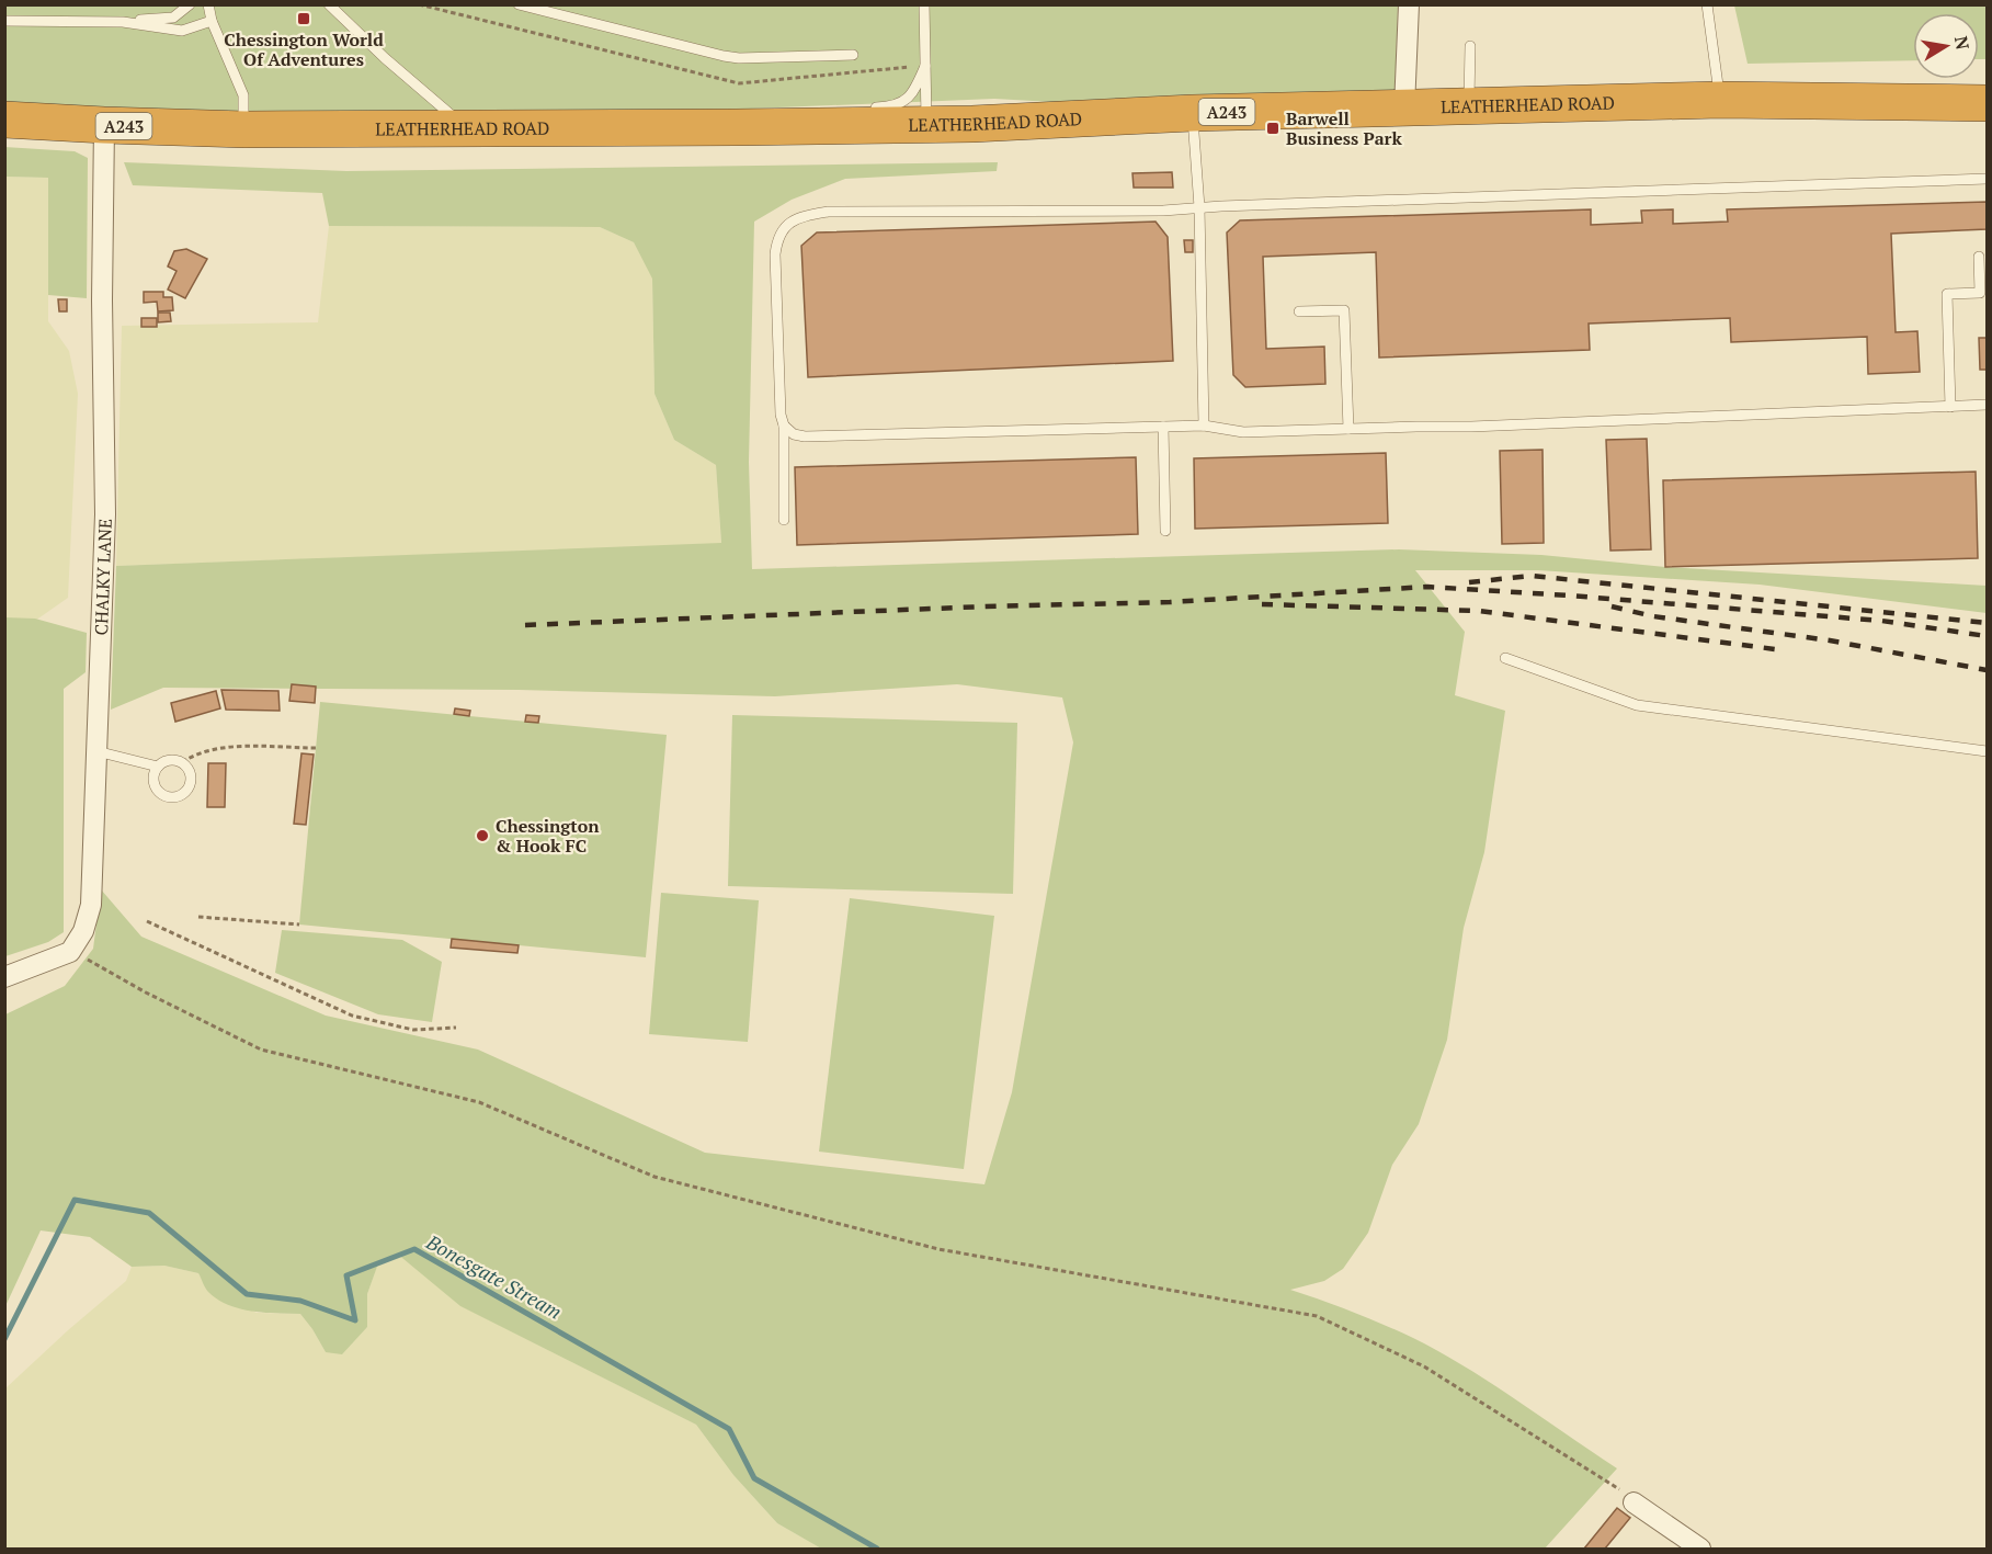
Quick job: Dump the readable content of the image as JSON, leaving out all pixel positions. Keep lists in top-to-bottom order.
{
  "streets": {
    "highway": ["LEATHERHEAD ROAD", "A243"],
    "street": ["CHALKY LANE"]
  },
  "crossings": [
    ["LEATHERHEAD ROAD", "CHALKY LANE"]
  ],
  "water": ["Bonesgate Stream"],
  "places": {
    "transit": ["Chessington World Of Adventures", "Barwell Business Park"],
    "other": ["Chessington & Hook FC"]
  },
  "north": "right"
}
